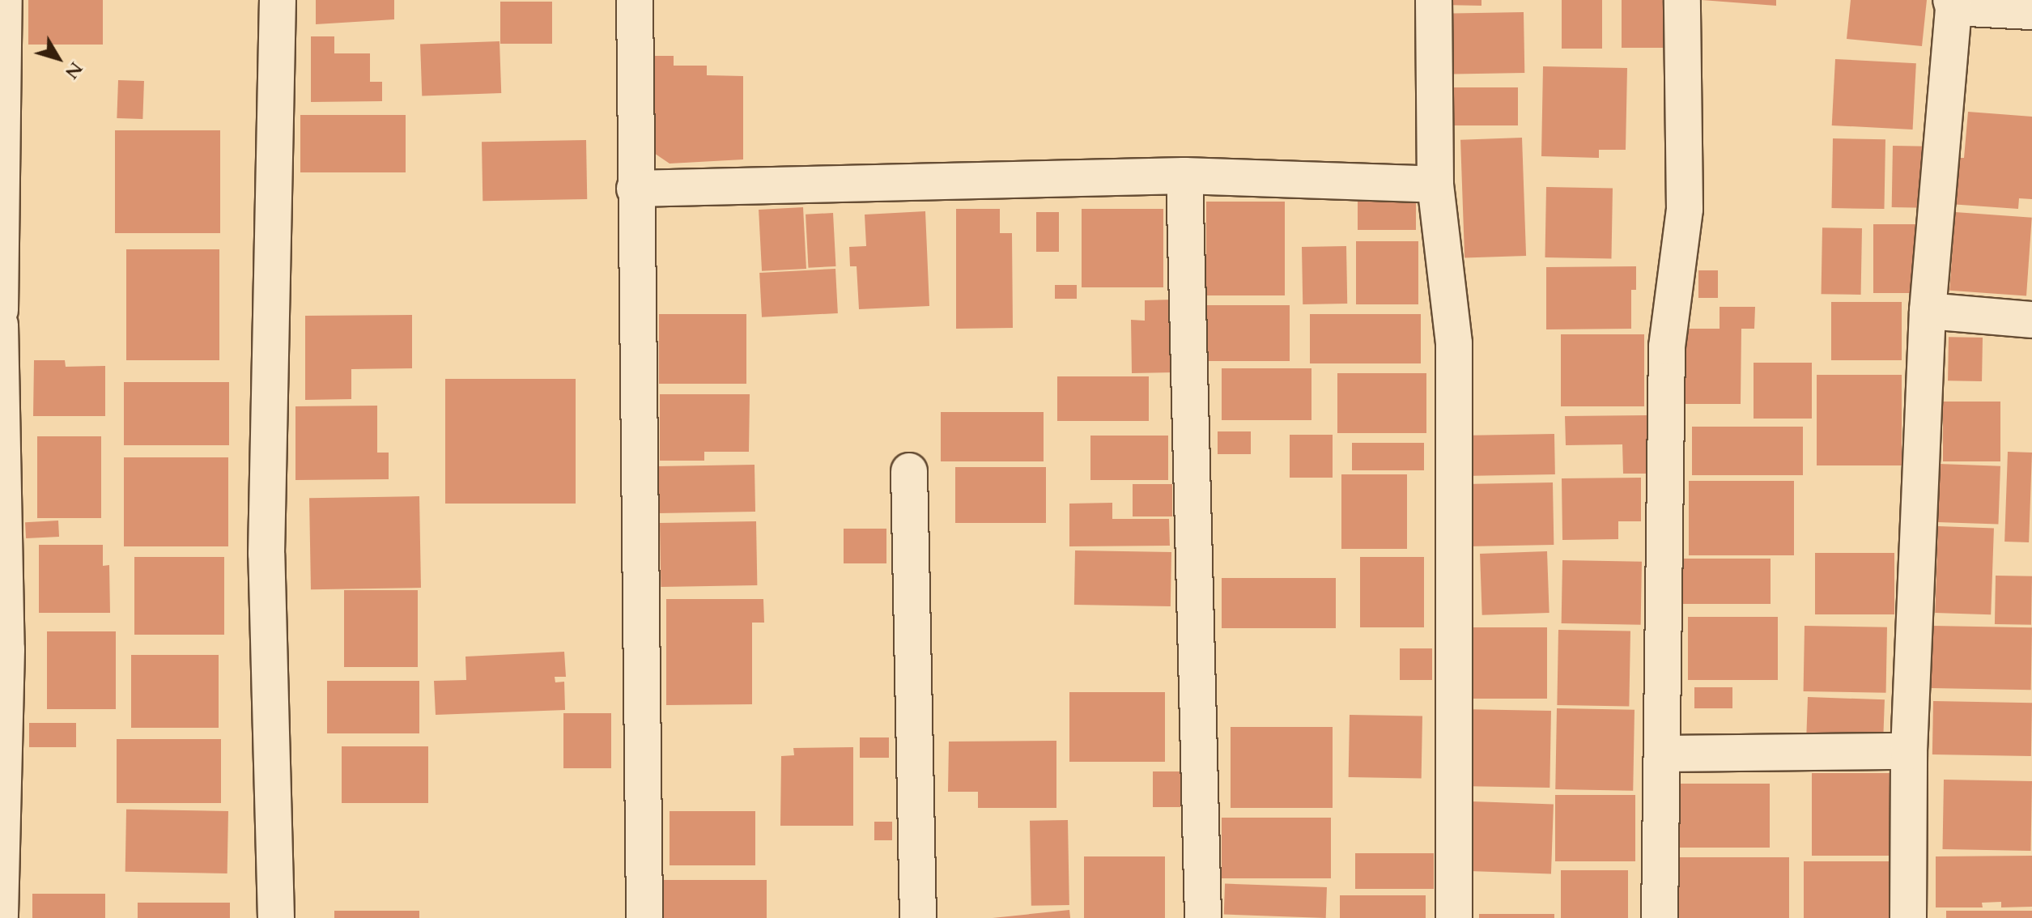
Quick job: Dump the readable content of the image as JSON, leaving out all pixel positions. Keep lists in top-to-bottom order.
{
  "north": "bottom right"
}
